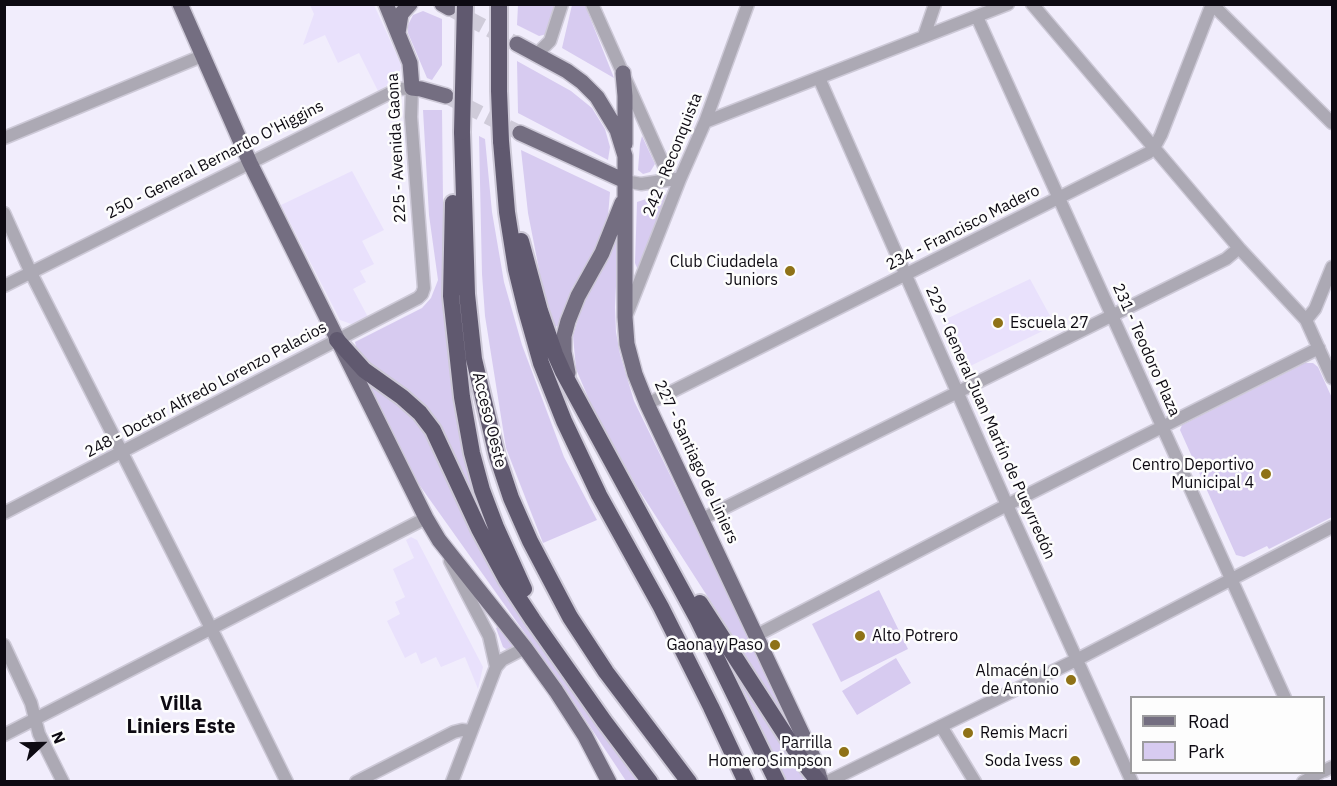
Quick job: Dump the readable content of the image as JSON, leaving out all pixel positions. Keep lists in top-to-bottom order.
{
  "streets": {
    "highway": ["Acceso Oeste"],
    "main road": ["225 - Avenida Gaona", "250 - General Bernardo O'Higgins", "227 - Santiago de Liniers"],
    "street": [
      "242 - Reconquista",
      "234 - Francisco Madero",
      "231 - Teodoro Plaza",
      "248 - Doctor Alfredo Lorenzo Palacios",
      "229 - General Juan Martín de Pueyrredón"
    ]
  },
  "crossings": [
    ["225 - Avenida Gaona", "250 - General Bernardo O'Higgins"],
    ["225 - Avenida Gaona", "248 - Doctor Alfredo Lorenzo Palacios"],
    ["242 - Reconquista", "227 - Santiago de Liniers"],
    ["234 - Francisco Madero", "231 - Teodoro Plaza"],
    ["234 - Francisco Madero", "229 - General Juan Martín de Pueyrredón"],
    ["234 - Francisco Madero", "227 - Santiago de Liniers"]
  ],
  "districts": ["Villa Liniers Este"],
  "places": [
    "Club Ciudadela Juniors",
    "Escuela 27",
    "Centro Deportivo Municipal 4",
    "Alto Potrero",
    "Gaona y Paso",
    "Almacén Lo de Antonio",
    "Remis Macri",
    "Parrilla Homero Simpson",
    "Soda Ivess"
  ],
  "legend": ["Road", "Park"],
  "north": "right"
}
